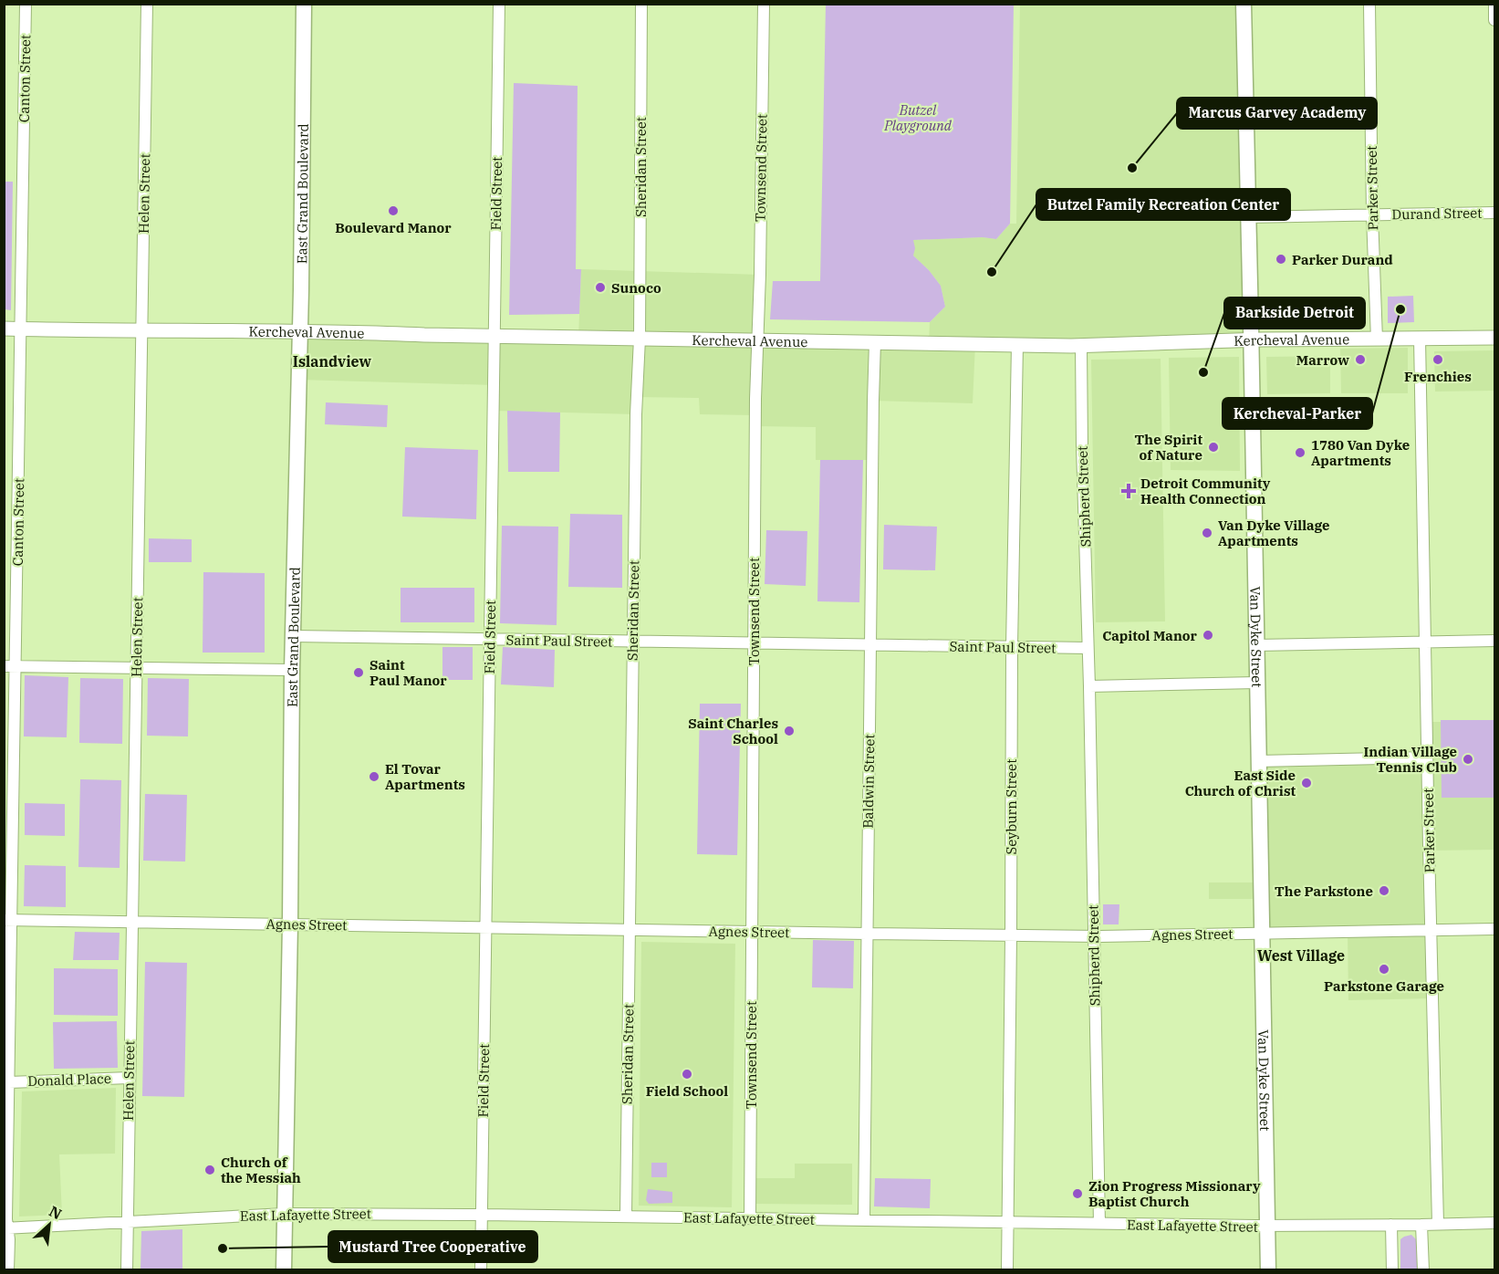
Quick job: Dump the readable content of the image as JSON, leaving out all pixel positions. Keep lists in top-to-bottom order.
{
  "streets": {
    "main road": ["East Grand Boulevard", "Van Dyke Street"],
    "street": [
      "Canton Street",
      "Sheridan Street",
      "Townsend Street",
      "Parker Street",
      "Helen Street",
      "Field Street",
      "Durand Street",
      "Kercheval Avenue",
      "Shipherd Street",
      "Saint Paul Street",
      "Baldwin Street",
      "Seyburn Street",
      "Agnes Street",
      "Donald Place",
      "East Lafayette Street"
    ]
  },
  "crossings": [
    ["Canton Street", "Kercheval Avenue"],
    ["Canton Street", "Agnes Street"],
    ["Canton Street", "Donald Place"],
    ["Canton Street", "East Lafayette Street"],
    ["Sheridan Street", "Kercheval Avenue"],
    ["Sheridan Street", "Saint Paul Street"],
    ["Sheridan Street", "Agnes Street"],
    ["Sheridan Street", "East Lafayette Street"],
    ["Townsend Street", "Kercheval Avenue"],
    ["Townsend Street", "Saint Paul Street"],
    ["Townsend Street", "Agnes Street"],
    ["Townsend Street", "East Lafayette Street"],
    ["Parker Street", "Durand Street"],
    ["Parker Street", "Kercheval Avenue"],
    ["Parker Street", "Agnes Street"],
    ["Parker Street", "East Lafayette Street"],
    ["Helen Street", "Kercheval Avenue"],
    ["Helen Street", "Agnes Street"],
    ["Helen Street", "Donald Place"],
    ["Helen Street", "East Lafayette Street"],
    ["East Grand Boulevard", "Kercheval Avenue"],
    ["East Grand Boulevard", "Saint Paul Street"],
    ["East Grand Boulevard", "Agnes Street"],
    ["East Grand Boulevard", "East Lafayette Street"],
    ["Field Street", "Kercheval Avenue"],
    ["Field Street", "Saint Paul Street"],
    ["Field Street", "Agnes Street"],
    ["Field Street", "East Lafayette Street"],
    ["Durand Street", "Van Dyke Street"],
    ["Kercheval Avenue", "Shipherd Street"],
    ["Kercheval Avenue", "Van Dyke Street"],
    ["Kercheval Avenue", "Baldwin Street"],
    ["Kercheval Avenue", "Seyburn Street"],
    ["Shipherd Street", "Saint Paul Street"],
    ["Shipherd Street", "Agnes Street"],
    ["Shipherd Street", "East Lafayette Street"],
    ["Van Dyke Street", "Agnes Street"],
    ["Van Dyke Street", "East Lafayette Street"],
    ["Saint Paul Street", "Baldwin Street"],
    ["Saint Paul Street", "Seyburn Street"],
    ["Baldwin Street", "Agnes Street"],
    ["Baldwin Street", "East Lafayette Street"],
    ["Seyburn Street", "Agnes Street"],
    ["Seyburn Street", "East Lafayette Street"]
  ],
  "districts": ["Islandview", "West Village"],
  "parks": ["Butzel Playground"],
  "places": {
    "other": [
      "Marcus Garvey Academy",
      "Boulevard Manor",
      "Parker Durand",
      "Butzel Family Recreation Center",
      "Sunoco",
      "Kercheval-Parker",
      "Marrow",
      "Frenchies",
      "Barkside Detroit",
      "The Spirit of Nature",
      "1780 Van Dyke Apartments",
      "Van Dyke Village Apartments",
      "Capitol Manor",
      "Saint Paul Manor",
      "Saint Charles School",
      "Indian Village Tennis Club",
      "El Tovar Apartments",
      "East Side Church of Christ",
      "The Parkstone",
      "Parkstone Garage",
      "Field School",
      "Church of the Messiah",
      "Zion Progress Missionary Baptist Church",
      "Mustard Tree Cooperative"
    ],
    "health": ["Detroit Community Health Connection"]
  },
  "north": "top right"
}
